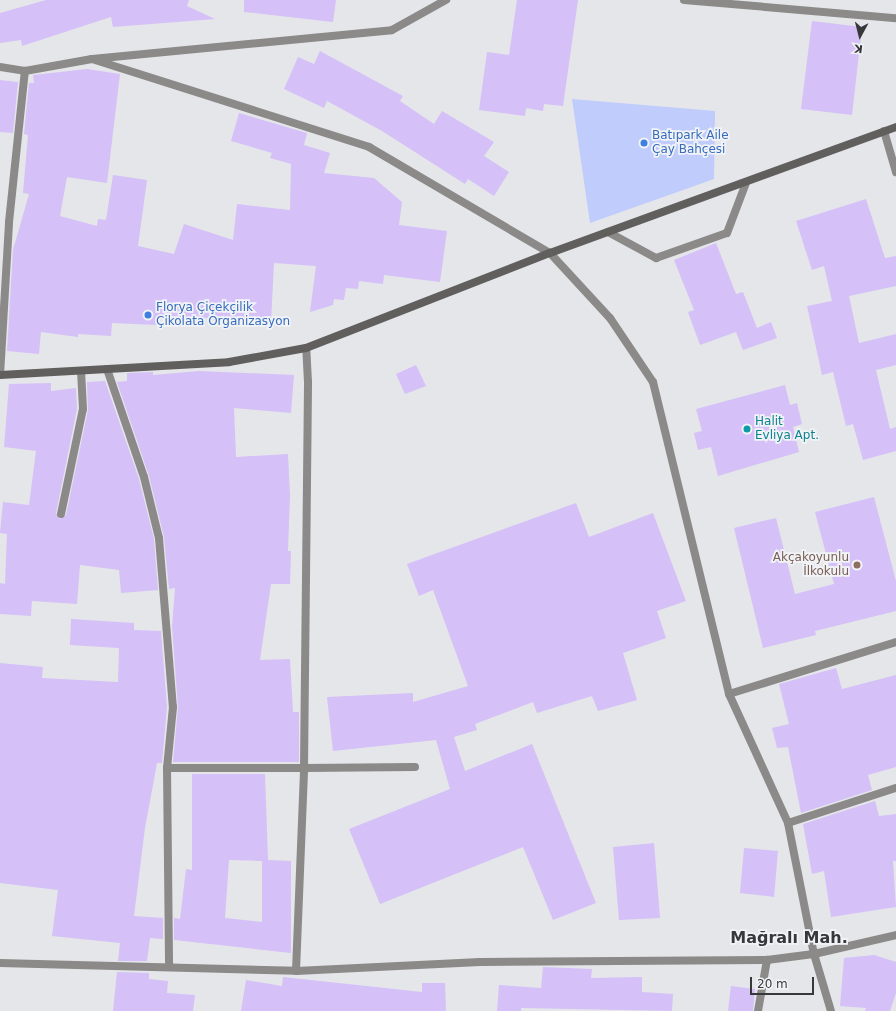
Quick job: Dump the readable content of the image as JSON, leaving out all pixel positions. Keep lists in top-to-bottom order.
{
  "districts": ["Mağralı Mah."],
  "places": [
    "Batıpark Aile Çay Bahçesi",
    "Florya Çiçekçilik Çikolata Organizasyon",
    "Halit Evliya Apt.",
    "Akçakoyunlu İlkokulu"
  ],
  "scale_bar": "20 m",
  "north": "bottom"
}
